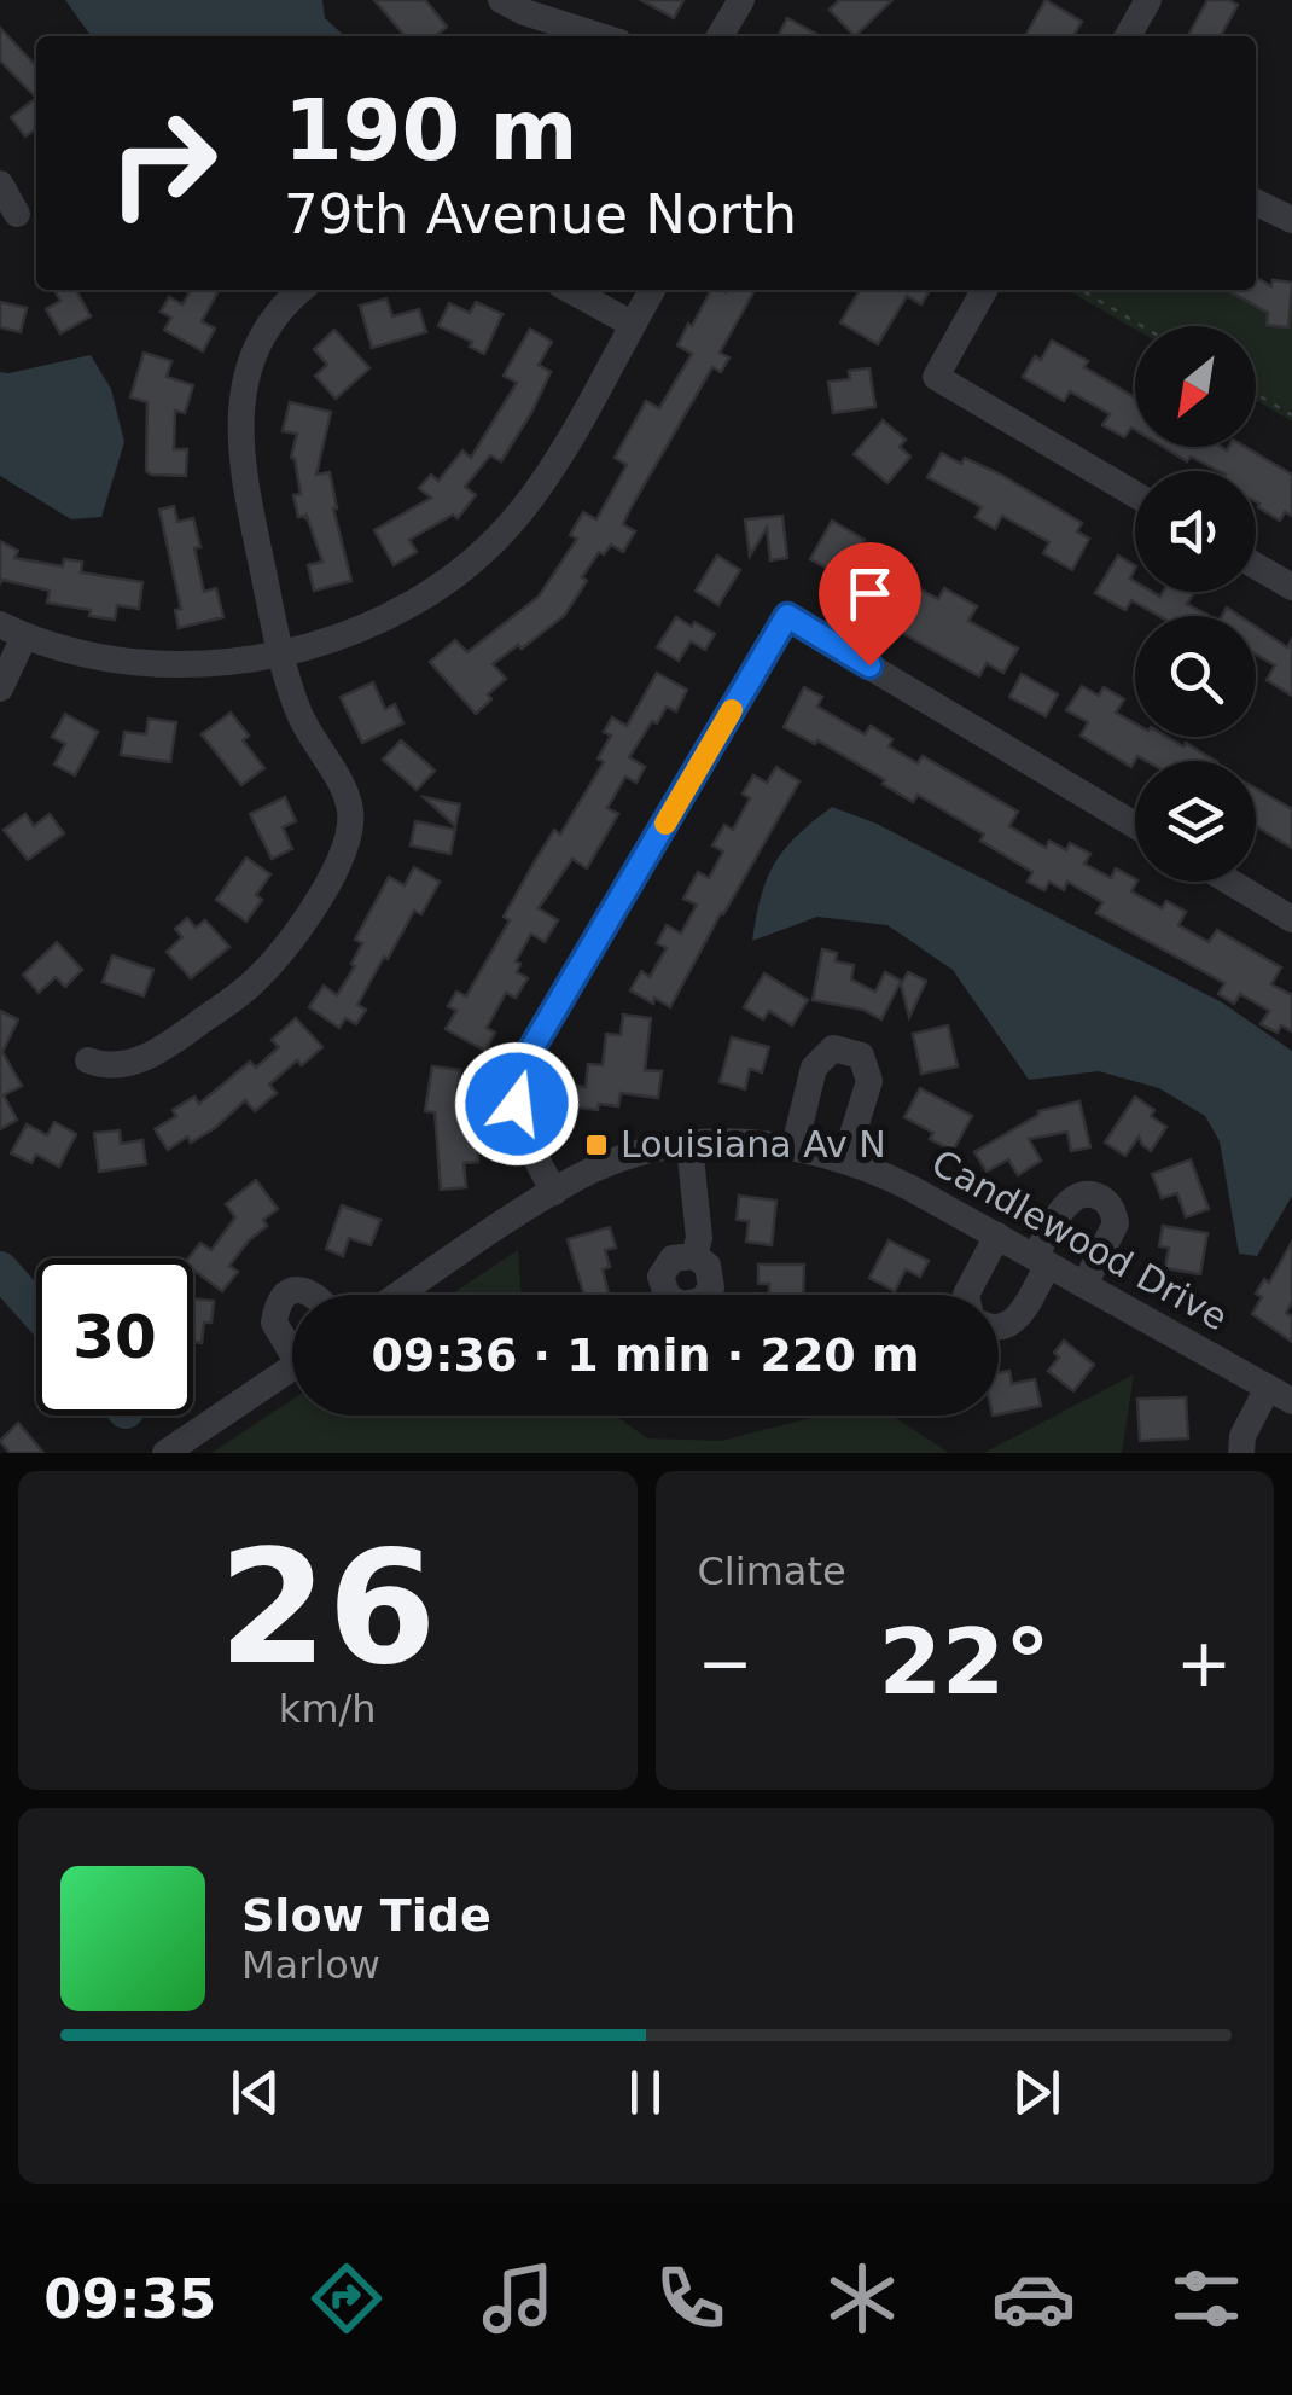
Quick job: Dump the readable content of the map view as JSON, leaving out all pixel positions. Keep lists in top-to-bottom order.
{
  "streets": {
    "street": ["Candlewood Drive"]
  },
  "places": {
    "transit": ["Louisiana Av N"]
  },
  "north": "bottom left",
  "page": {
    "turn": ["190 m", "79th Avenue North"],
    "limit": "30",
    "trip": "09:36 · 1 min · 220 m",
    "tile": [
      ["26", "km/h"],
      "Climate"
    ],
    "heat": ["−", "22°", "+"],
    "song": ["Slow Tide", "Marlow"],
    "tabs": "09:35"
  }
}
